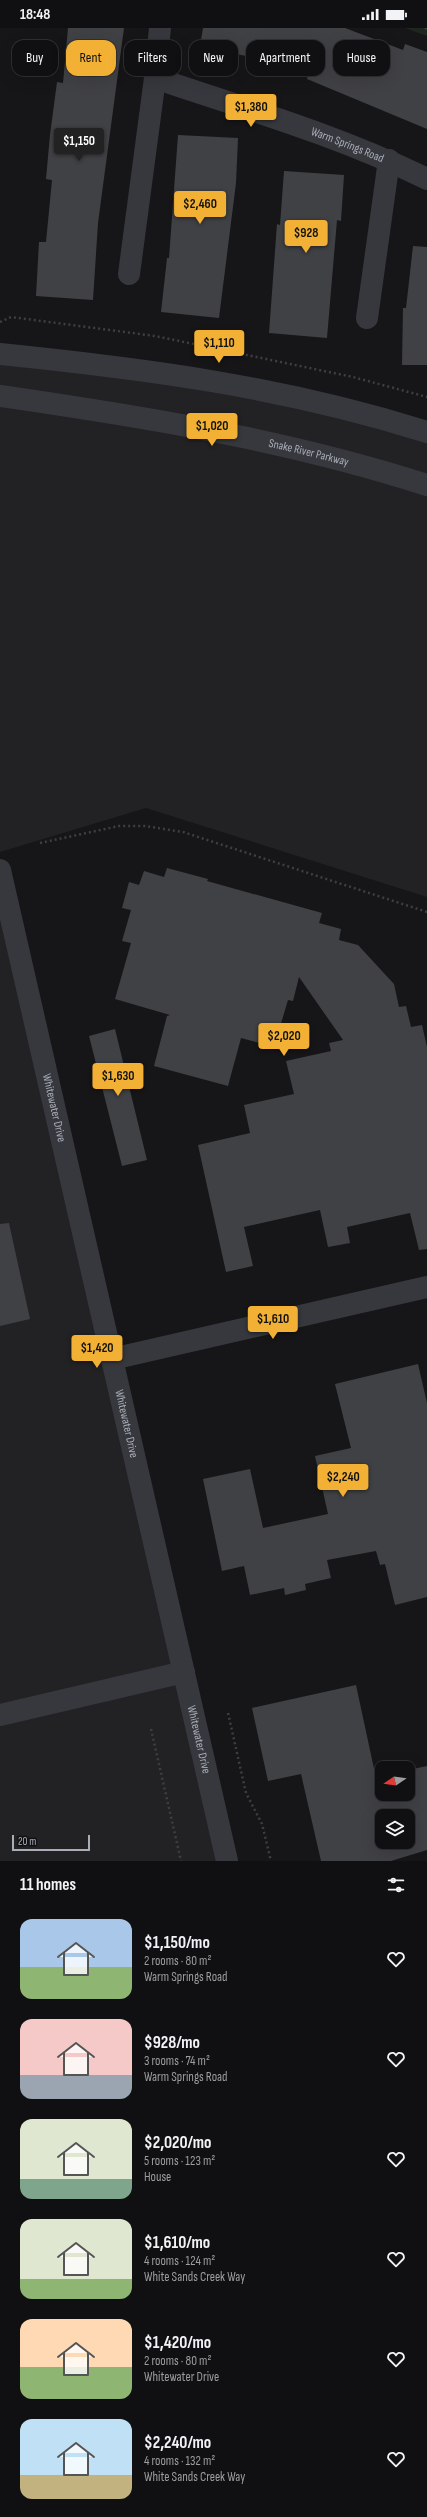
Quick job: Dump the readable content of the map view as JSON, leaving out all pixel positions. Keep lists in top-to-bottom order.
{
  "streets": {
    "street": ["Warm Springs Road", "Snake River Parkway", "Whitewater Drive"]
  },
  "scale_bar": "20 m",
  "north": "left",
  "page": {
    "status": "18:48",
    "chip": [
      "Buy",
      "Rent",
      "Filters",
      "New",
      "Apartment",
      "House"
    ],
    "price": [
      "$1,380",
      "$1,150",
      "$2,460",
      "$928",
      "$1,110",
      "$1,020",
      "$2,020",
      "$1,630",
      "$1,610",
      "$1,420",
      "$2,240"
    ],
    "scale": "20 m",
    "heading": "11 homes",
    "list": [
      {
        "name": "$1,150/mo",
        "note": "2 rooms · 80 m² · Warm Springs Road"
      },
      {
        "name": "$928/mo",
        "note": "3 rooms · 74 m² · Warm Springs Road"
      },
      {
        "name": "$2,020/mo",
        "note": "5 rooms · 123 m² · House"
      },
      {
        "name": "$1,610/mo",
        "note": "4 rooms · 124 m² · White Sands Creek Way"
      },
      {
        "name": "$1,420/mo",
        "note": "2 rooms · 80 m² · Whitewater Drive"
      },
      {
        "name": "$2,240/mo",
        "note": "4 rooms · 132 m² · White Sands Creek Way"
      }
    ]
  }
}
